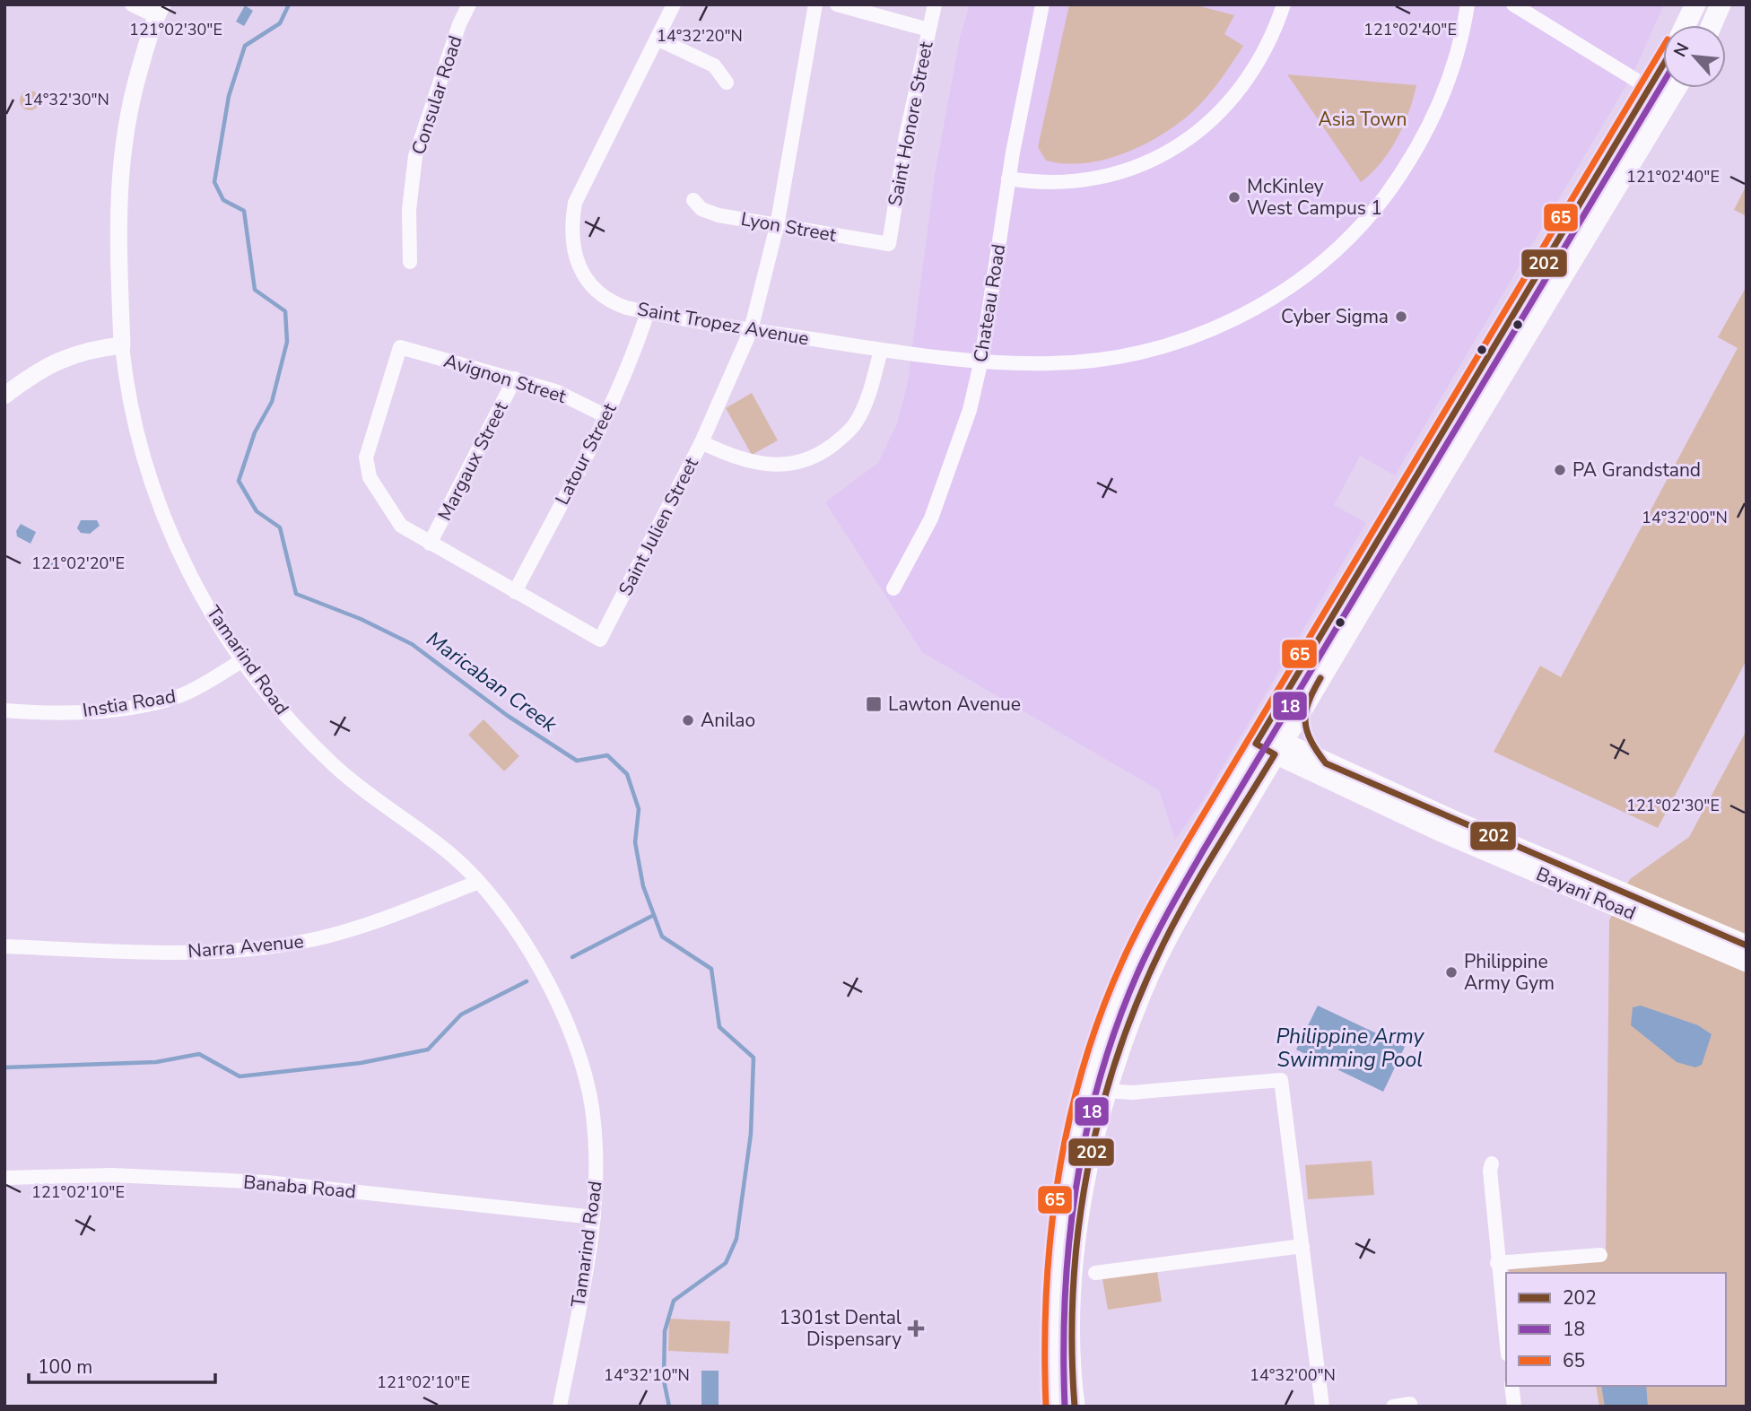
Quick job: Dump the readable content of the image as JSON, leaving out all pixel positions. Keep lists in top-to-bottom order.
{
  "streets": {
    "main road": ["Bayani Road"],
    "street": [
      "Consular Road",
      "Saint Honore Street",
      "Lyon Street",
      "Chateau Road",
      "Saint Tropez Avenue",
      "Avignon Street",
      "Latour Street",
      "Margaux Street",
      "Saint Julien Street",
      "Tamarind Road",
      "Instia Road",
      "Narra Avenue",
      "Banaba Road"
    ]
  },
  "crossings": [
    ["Saint Honore Street", "Lyon Street"],
    ["Lyon Street", "Saint Julien Street"],
    ["Chateau Road", "Saint Tropez Avenue"],
    ["Saint Tropez Avenue", "Latour Street"],
    ["Saint Tropez Avenue", "Saint Julien Street"],
    ["Avignon Street", "Latour Street"],
    ["Avignon Street", "Margaux Street"],
    ["Avignon Street", "Saint Julien Street"],
    ["Latour Street", "Saint Julien Street"],
    ["Margaux Street", "Saint Julien Street"],
    ["Tamarind Road", "Instia Road"],
    ["Tamarind Road", "Narra Avenue"],
    ["Tamarind Road", "Banaba Road"]
  ],
  "water": ["Maricaban Creek", "Philippine Army Swimming Pool"],
  "parks": ["Asia Town"],
  "places": {
    "other": [
      "McKinley West Campus 1",
      "Cyber Sigma",
      "PA Grandstand",
      "Anilao",
      "Philippine Army Gym"
    ],
    "transit": ["Lawton Avenue"],
    "health": ["1301st Dental Dispensary"]
  },
  "lines": ["transit line 65", "transit line 202", "transit line 18"],
  "legend": ["202", "18", "65"],
  "scale_bar": "100 m",
  "north": "top left",
  "coordinates": [
    "121°02'30\"E",
    "121°02'40\"E",
    "14°32'20\"N",
    "14°32'30\"N",
    "14°32'00\"N",
    "121°02'20\"E",
    "121°02'10\"E",
    "14°32'10\"N"
  ]
}
